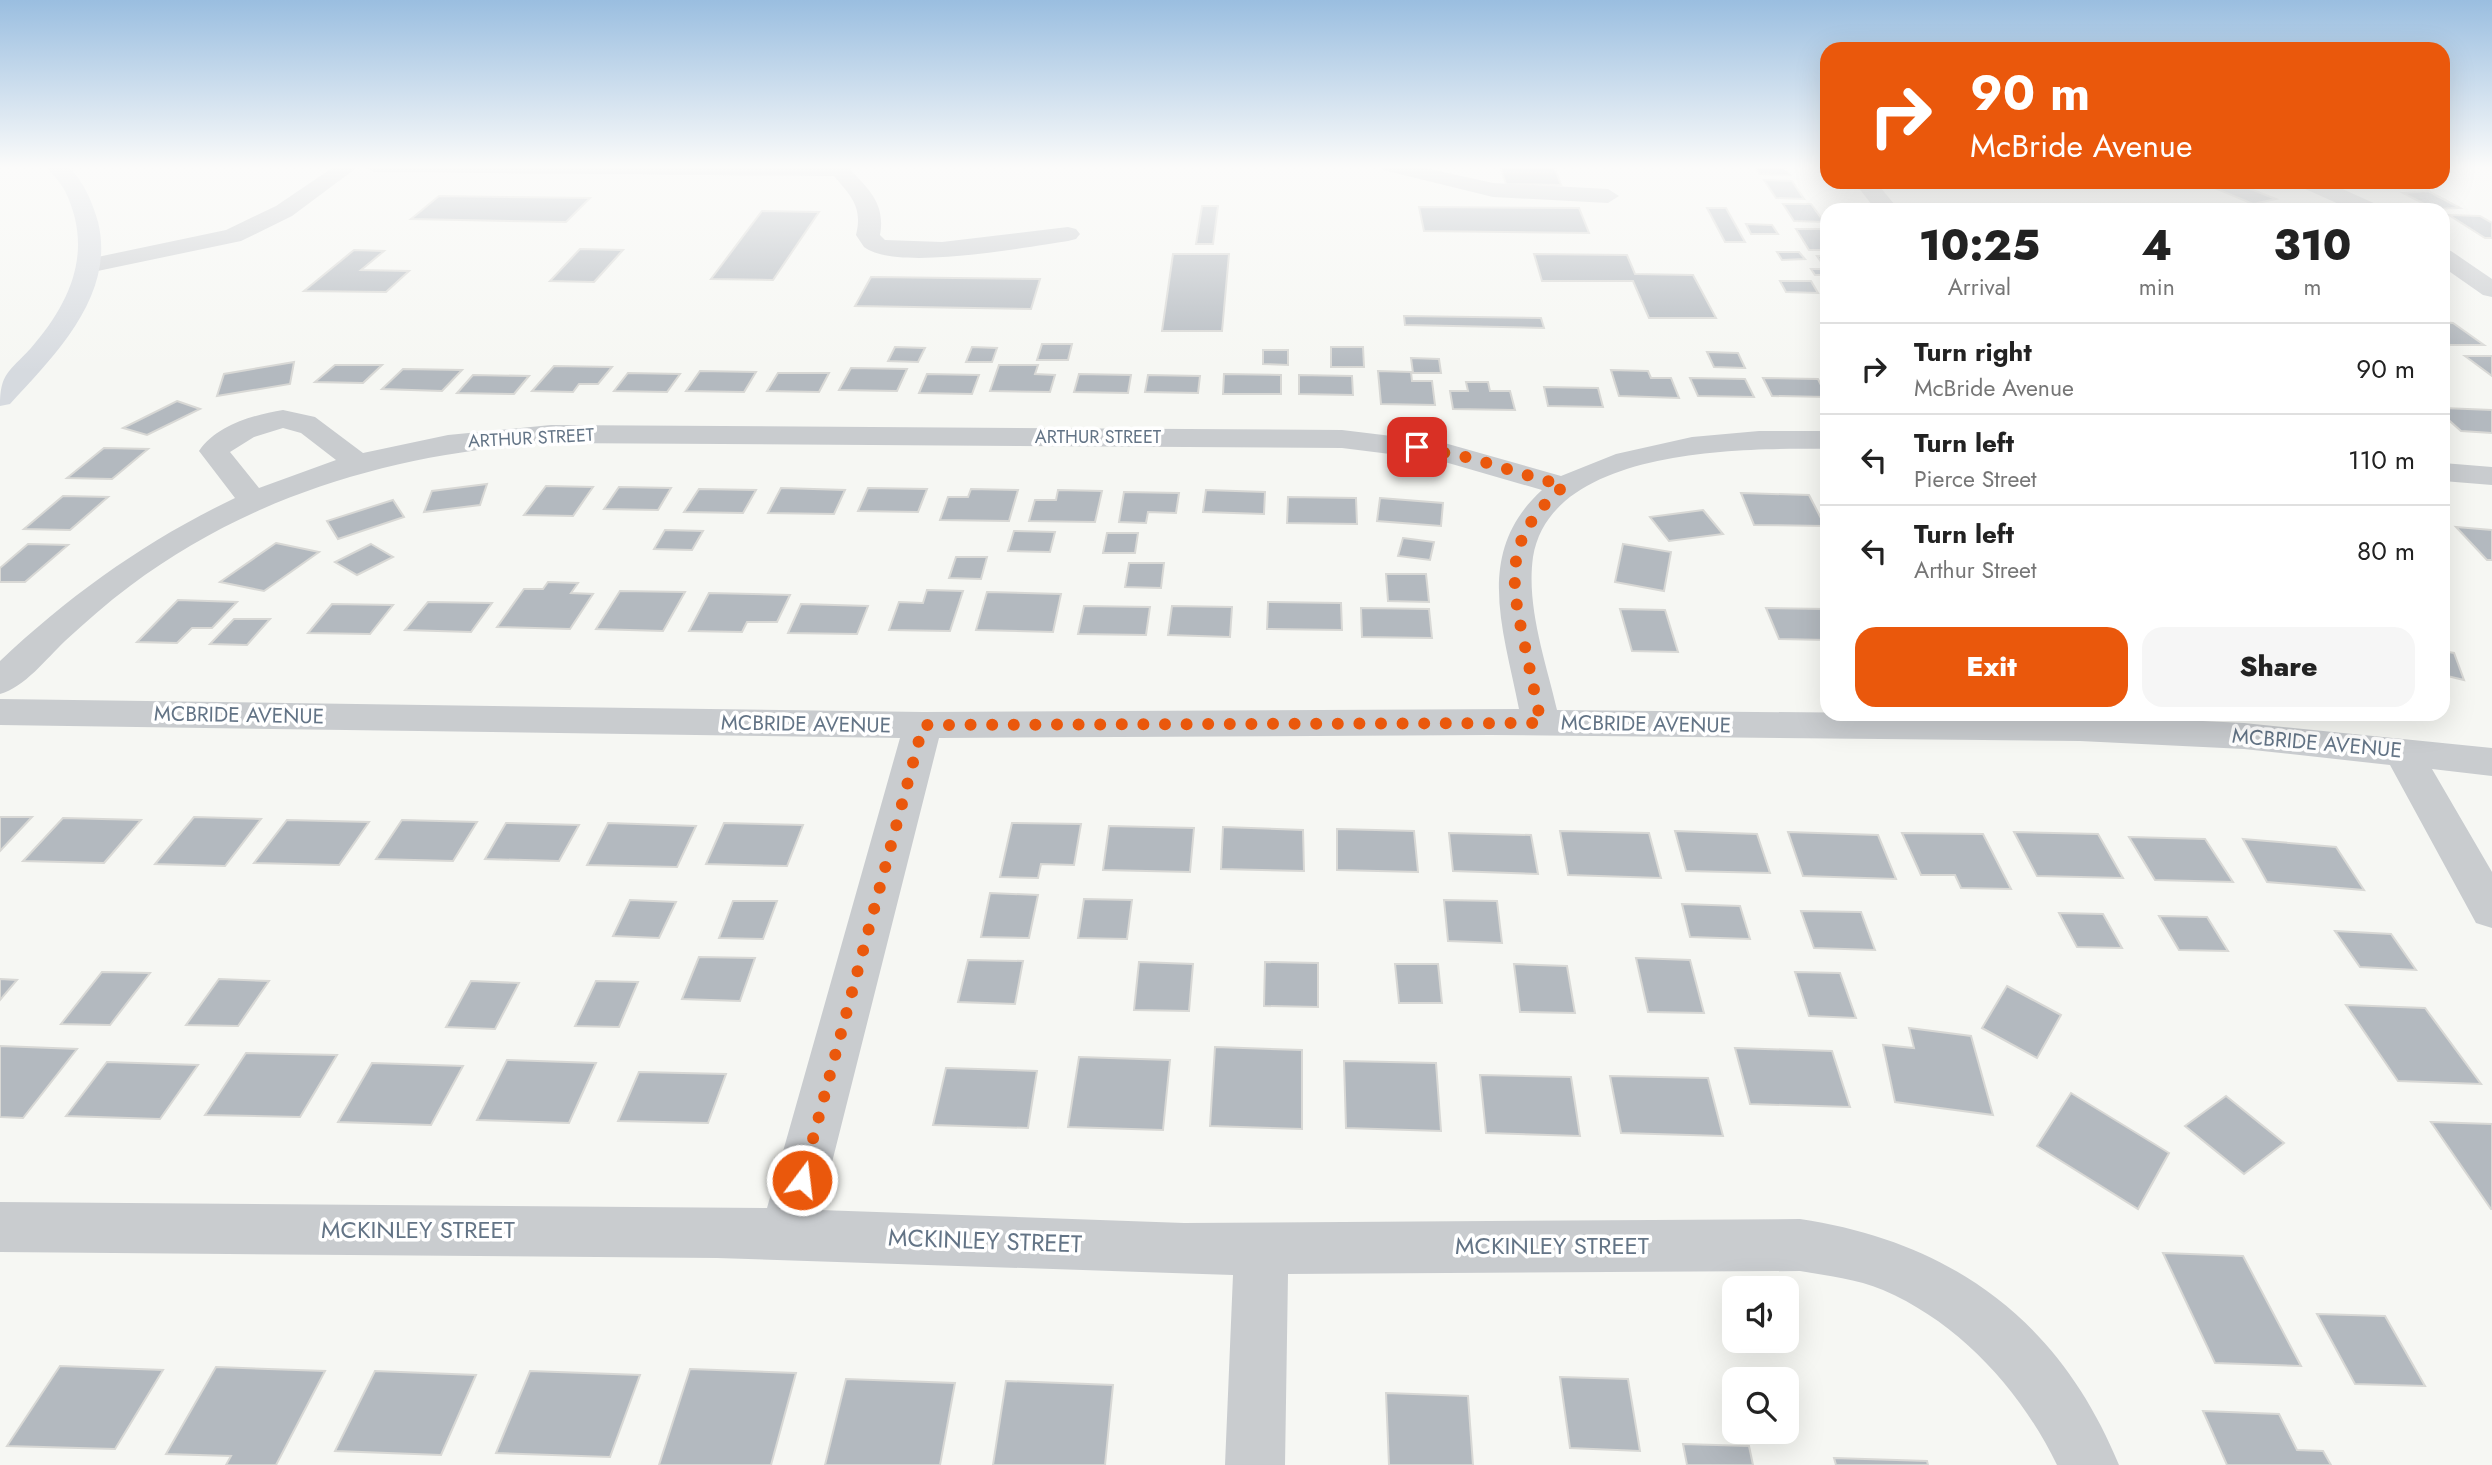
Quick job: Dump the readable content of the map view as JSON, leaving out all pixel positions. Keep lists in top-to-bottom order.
{
  "streets": {
    "street": ["ARTHUR STREET", "MCBRIDE AVENUE", "MCKINLEY STREET"]
  },
  "page": {
    "turn": ["90 m", "McBride Avenue"],
    "eta": [
      "10:25",
      "Arrival",
      "4",
      "min",
      "310",
      "m"
    ],
    "list": [
      {
        "name": "Turn right",
        "note": "McBride Avenue",
        "value": "90 m"
      },
      {
        "name": "Turn left",
        "note": "Pierce Street",
        "value": "110 m"
      },
      {
        "name": "Turn left",
        "note": "Arthur Street",
        "value": "80 m"
      }
    ],
    "buttons": ["Exit", "Share"]
  }
}
